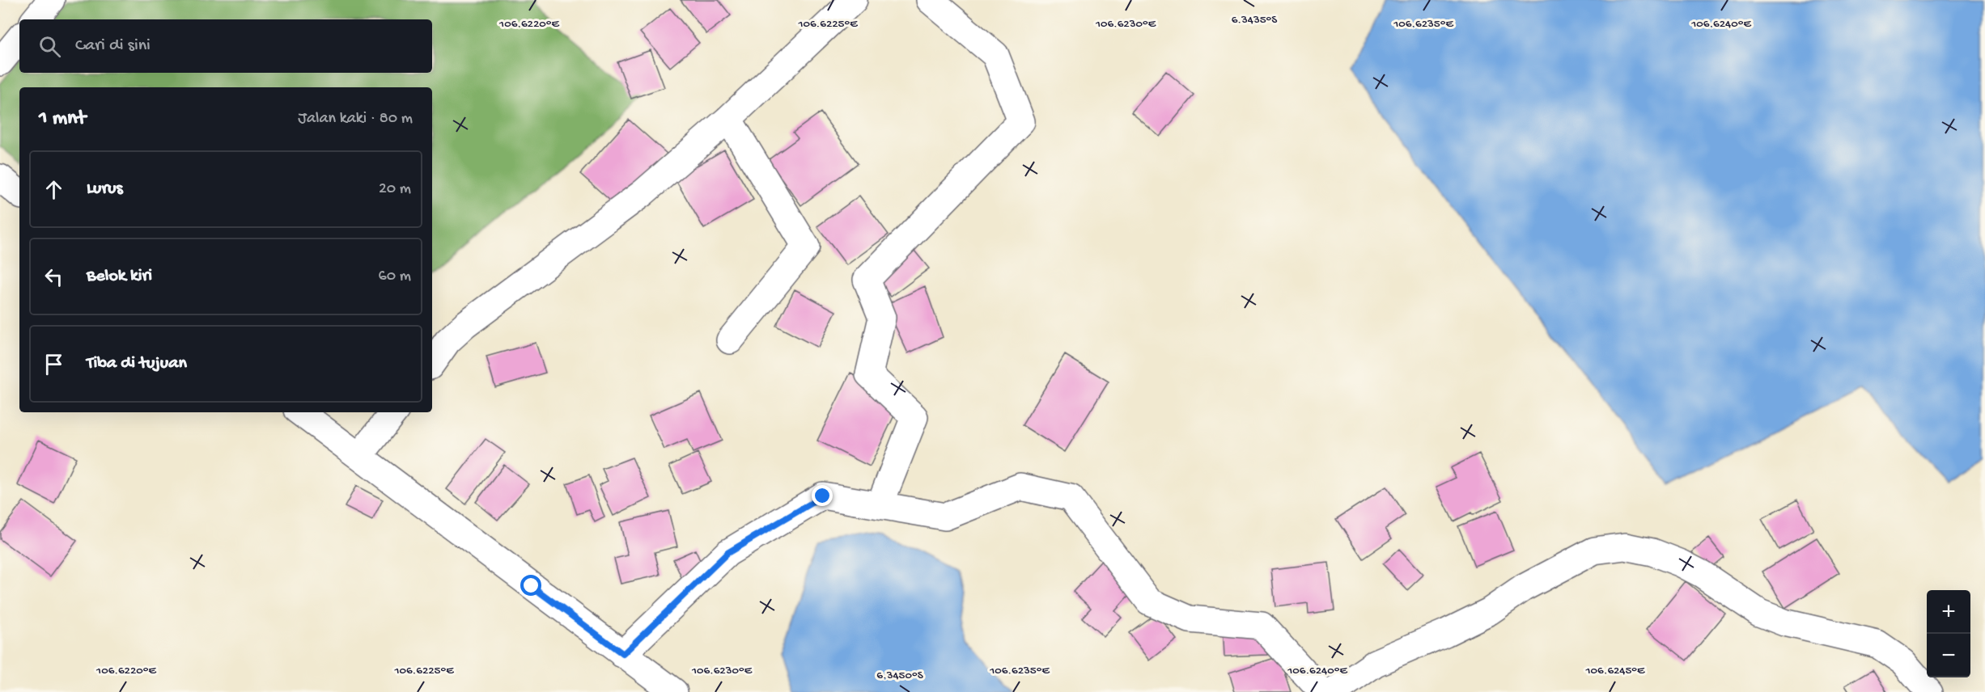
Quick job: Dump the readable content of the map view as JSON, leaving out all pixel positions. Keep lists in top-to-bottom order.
{
  "page": {
    "search": "Cari di sini",
    "heading": ["1 mnt", "Jalan kaki · 80 m"],
    "list": [
      ["Lurus", "20 m"],
      ["Belok kiri", "60 m"],
      "Tiba di tujuan"
    ],
    "map_buttons": ["+", "−"]
  },
  "coordinates": [
    "6.3435°S",
    "106.6220°E",
    "106.6225°E",
    "106.6230°E",
    "106.6235°E",
    "106.6240°E",
    "106.6245°E",
    "6.3450°S"
  ]
}
